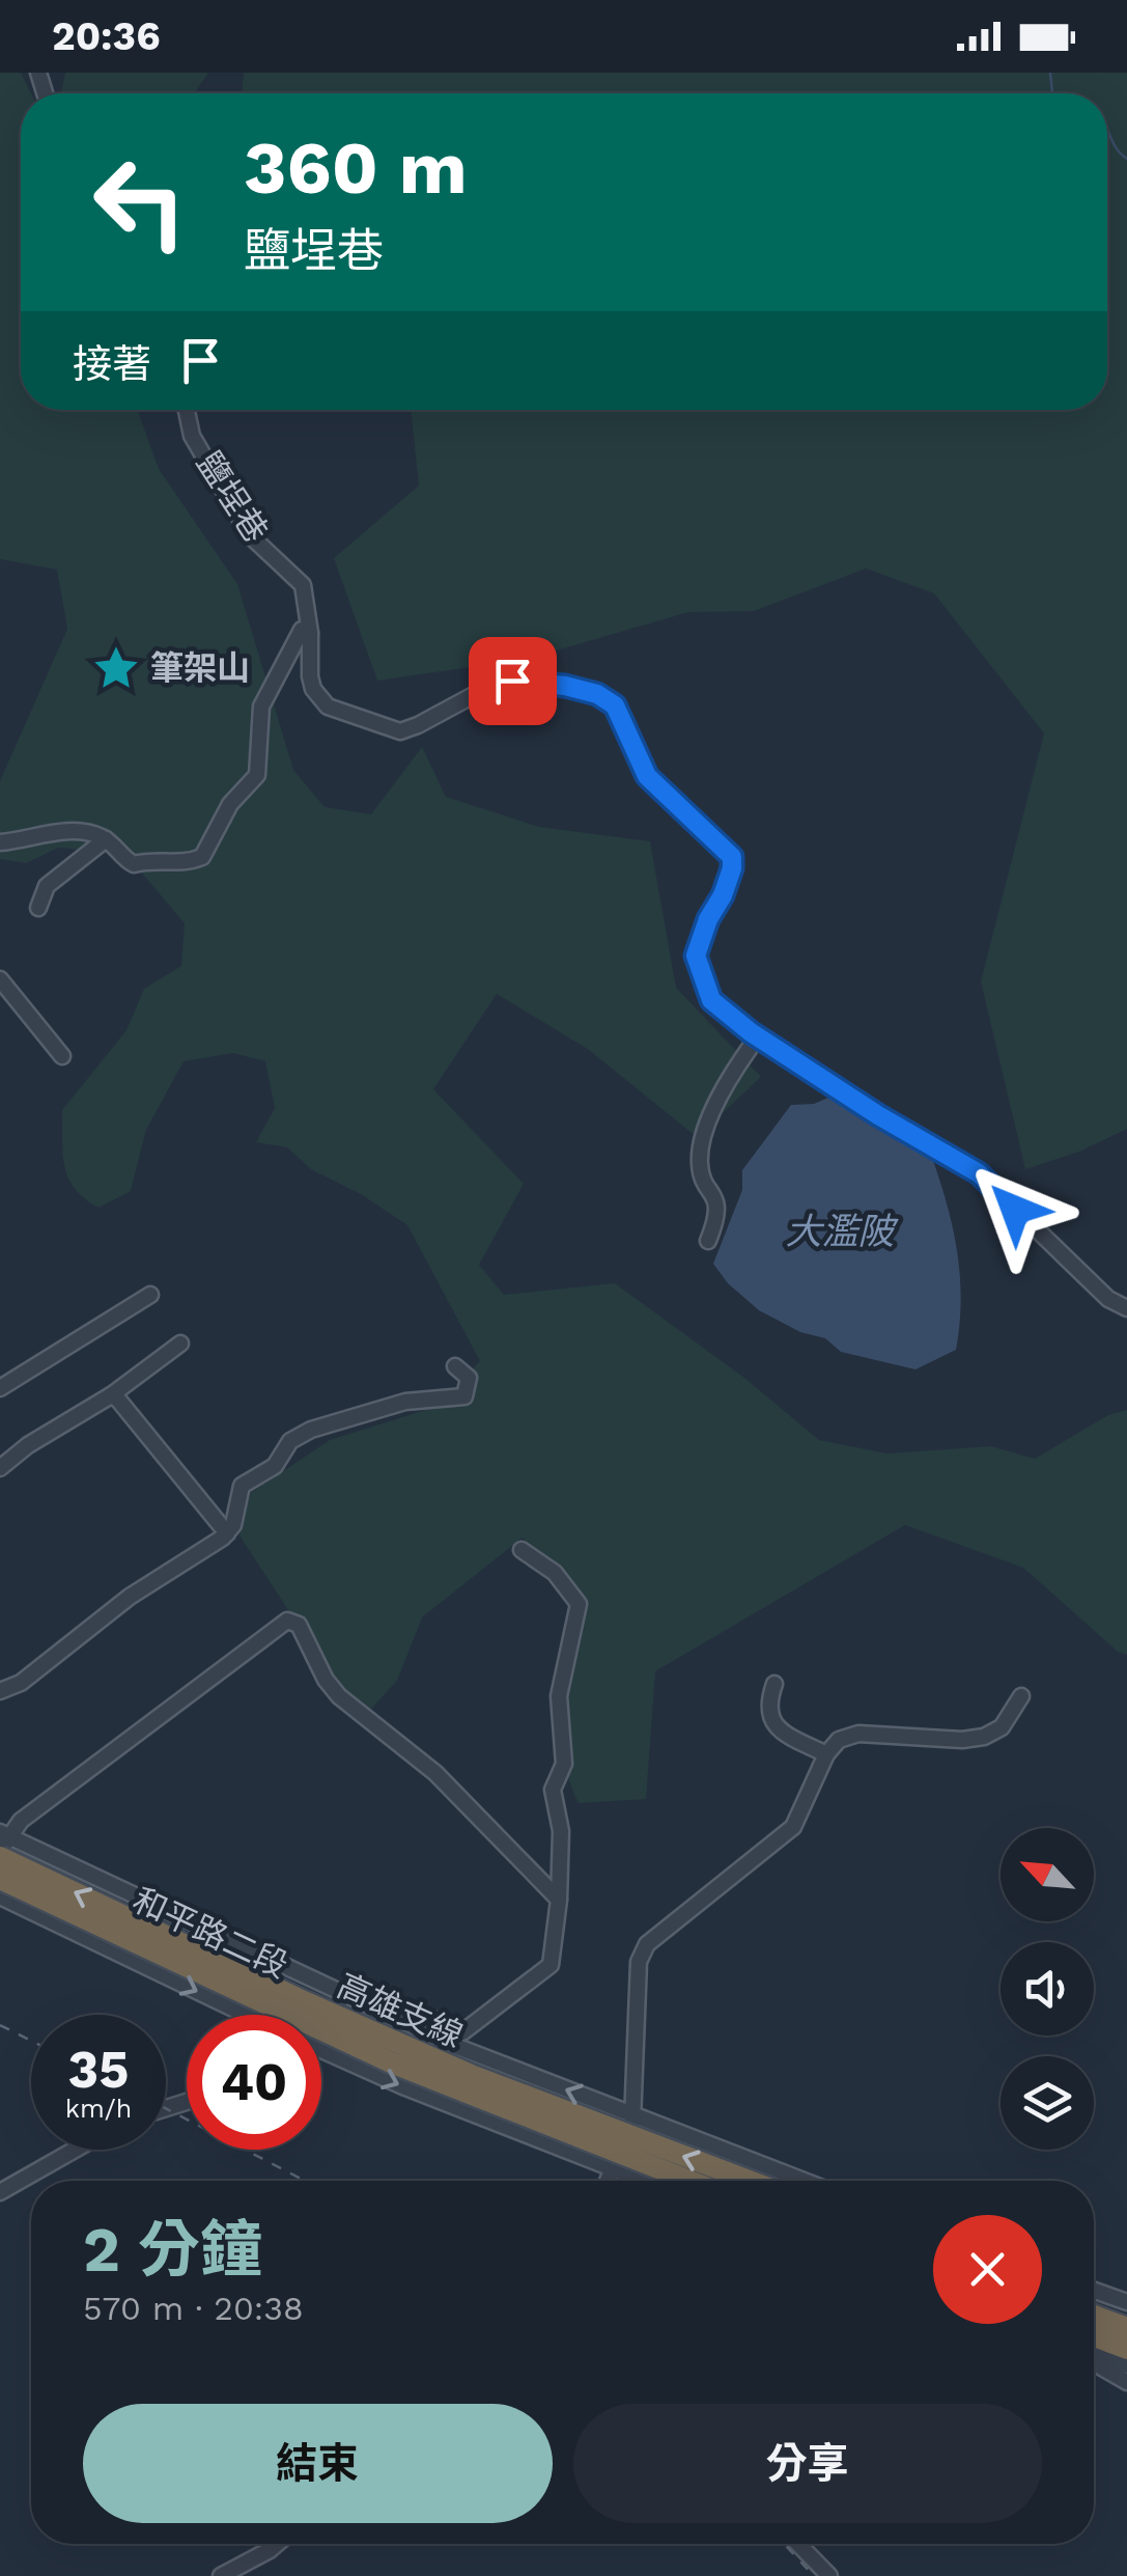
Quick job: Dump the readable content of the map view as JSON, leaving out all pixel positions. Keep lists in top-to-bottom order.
{
  "streets": {
    "highway": ["高雄支線"],
    "street": ["鹽埕巷", "和平路二段"]
  },
  "water": ["大濫陂"],
  "places": {
    "place": ["筆架山"]
  },
  "north": "top left",
  "page": {
    "status": "20:36",
    "turn": ["360 m", "鹽埕巷"],
    "then": "接著",
    "speed": "35 km/h",
    "limit": "40",
    "heading": ["2 分鐘", "570 m · 20:38"],
    "buttons": ["結束", "分享"]
  }
}
